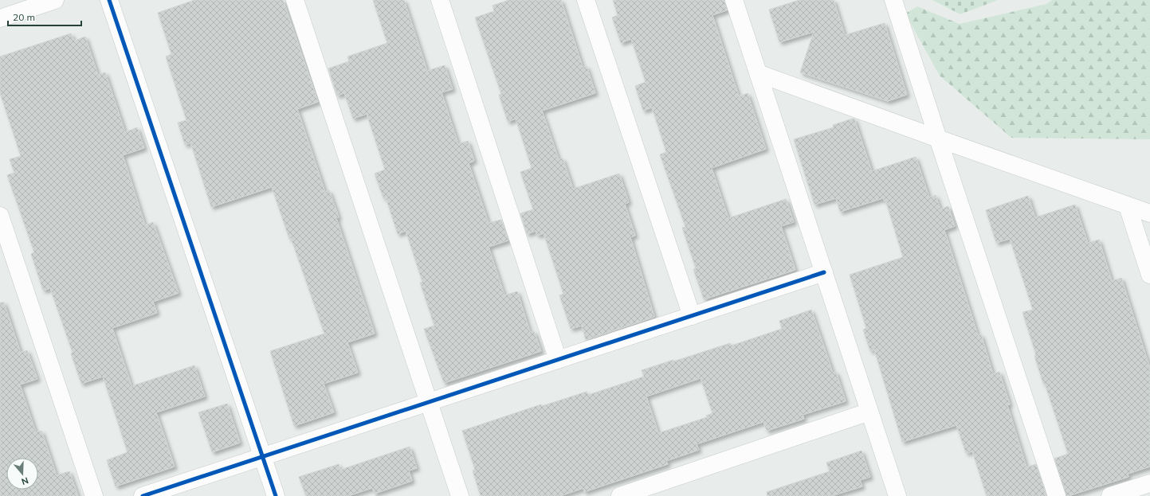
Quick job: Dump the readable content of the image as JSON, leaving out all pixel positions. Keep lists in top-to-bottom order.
{
  "scale_bar": "20 m",
  "north": "bottom"
}
